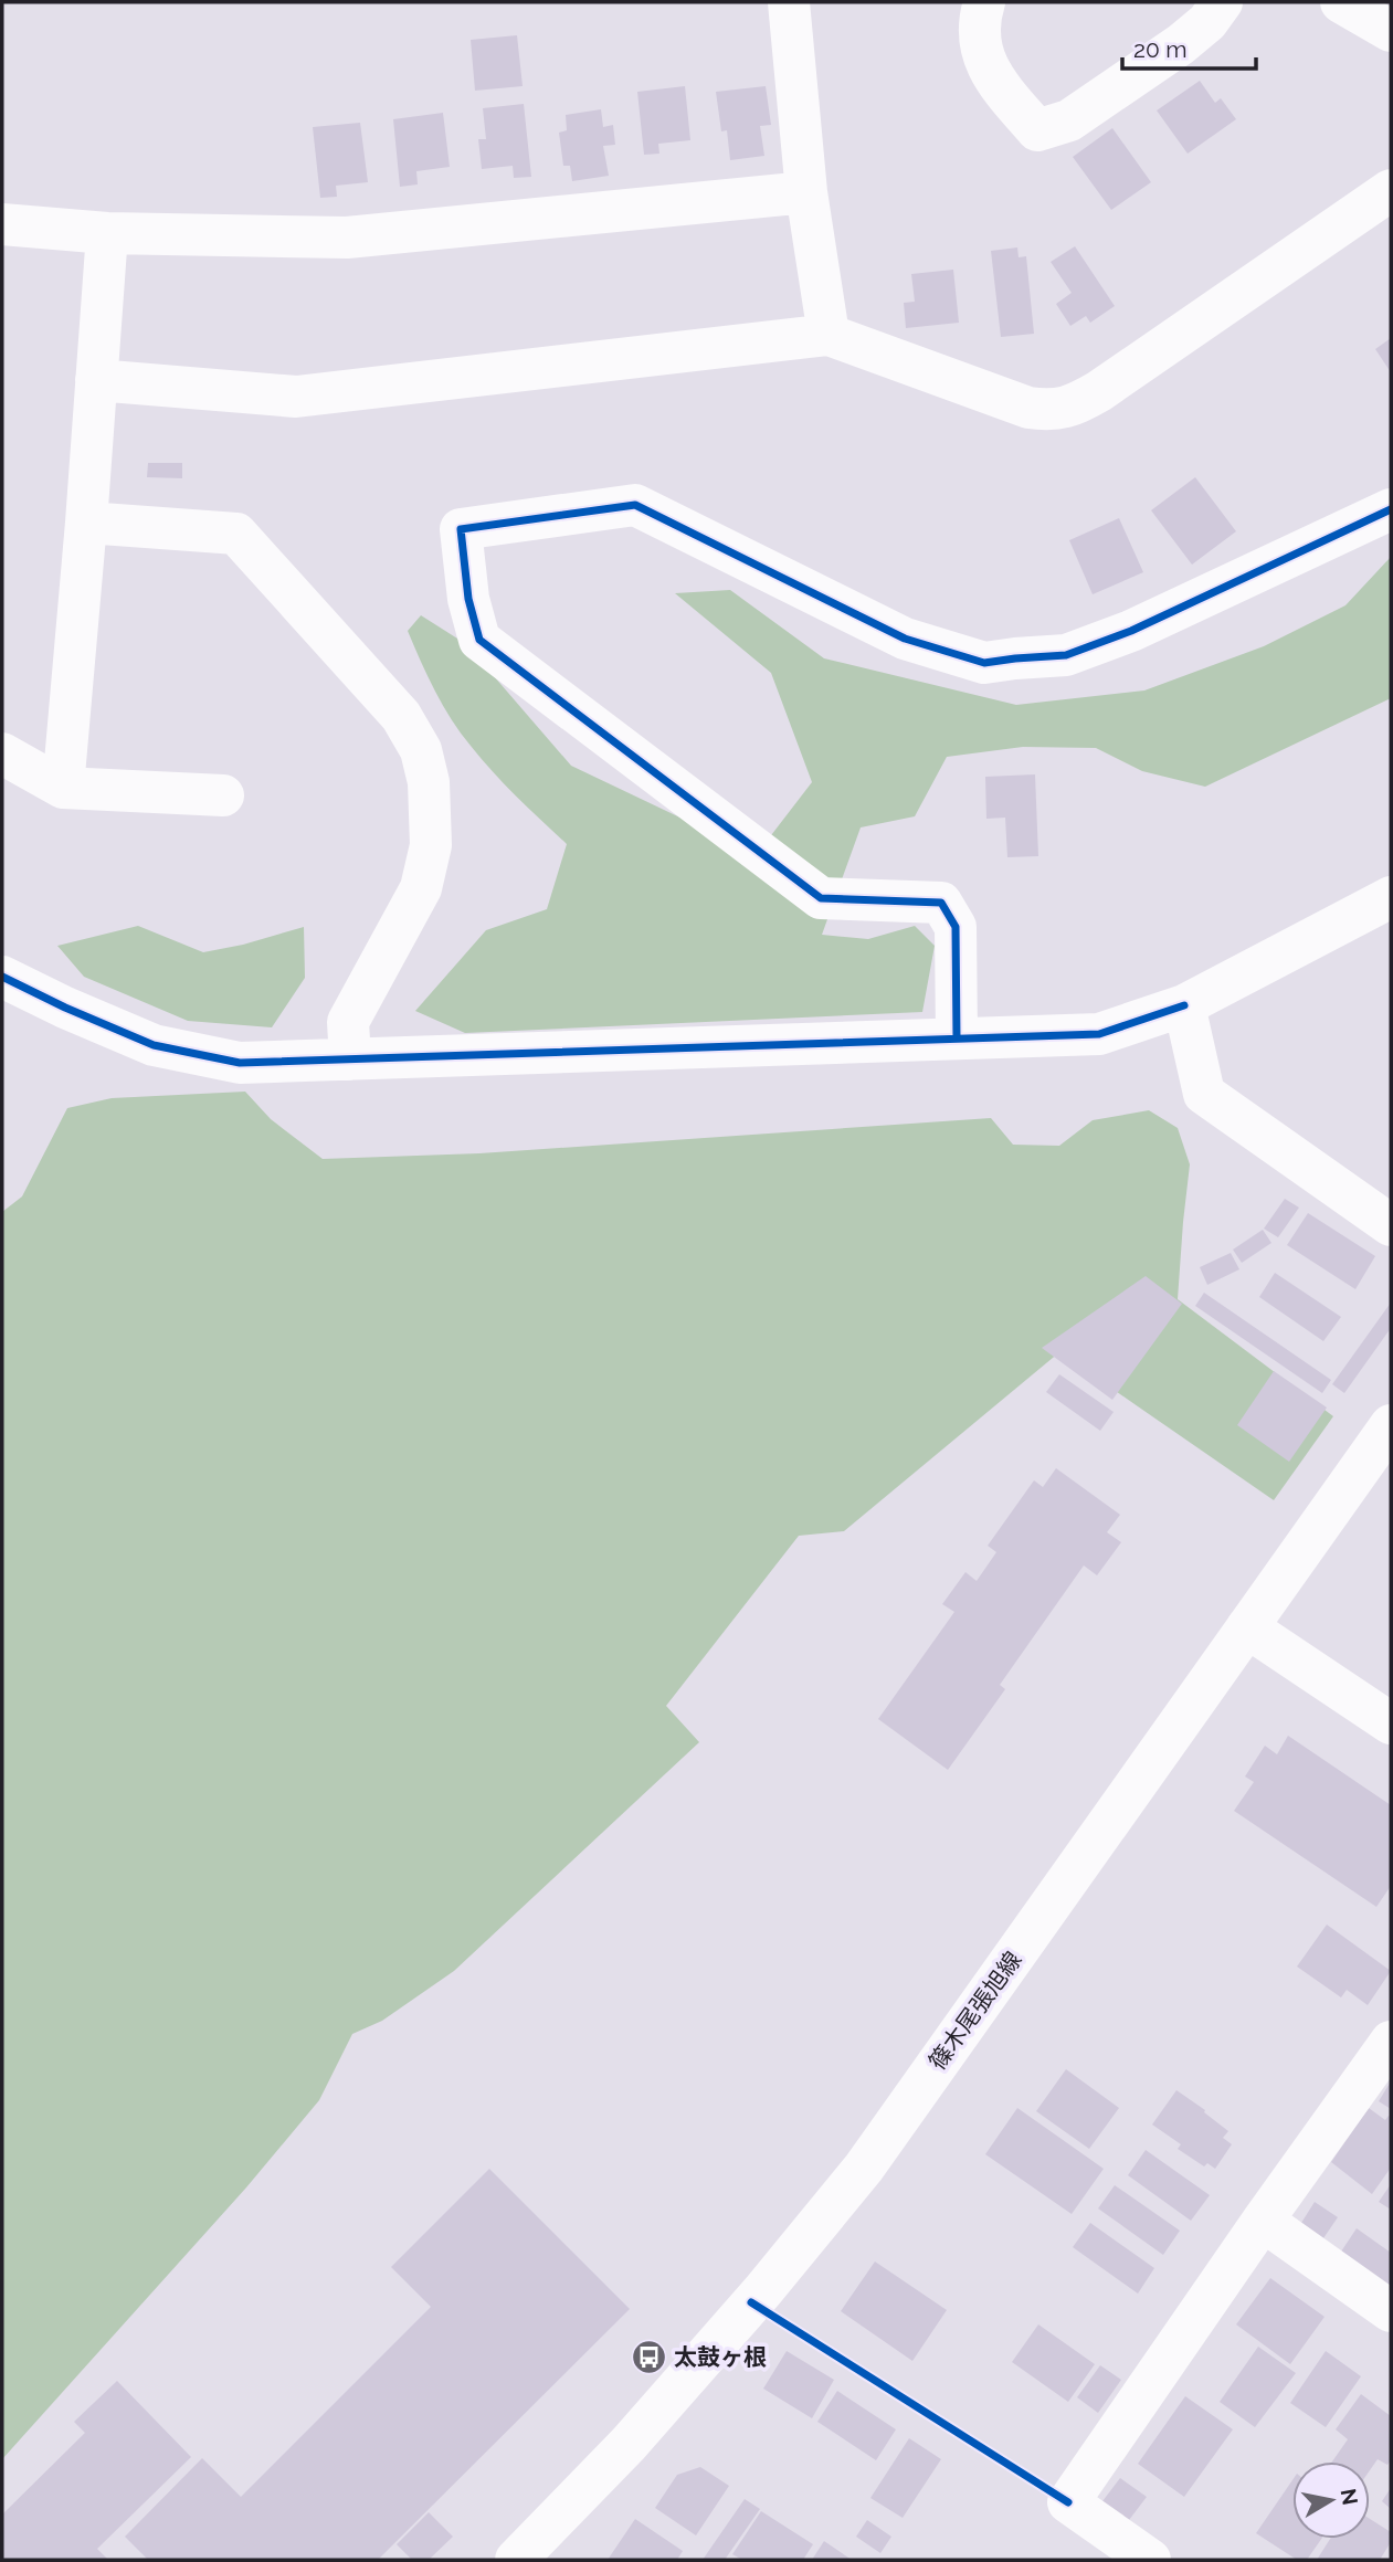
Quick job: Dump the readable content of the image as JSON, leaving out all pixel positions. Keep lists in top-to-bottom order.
{
  "streets": {
    "street": ["篠木尾張旭線"]
  },
  "places": {
    "bus stop": ["太鼓ヶ根"]
  },
  "scale_bar": "20 m",
  "north": "right"
}
